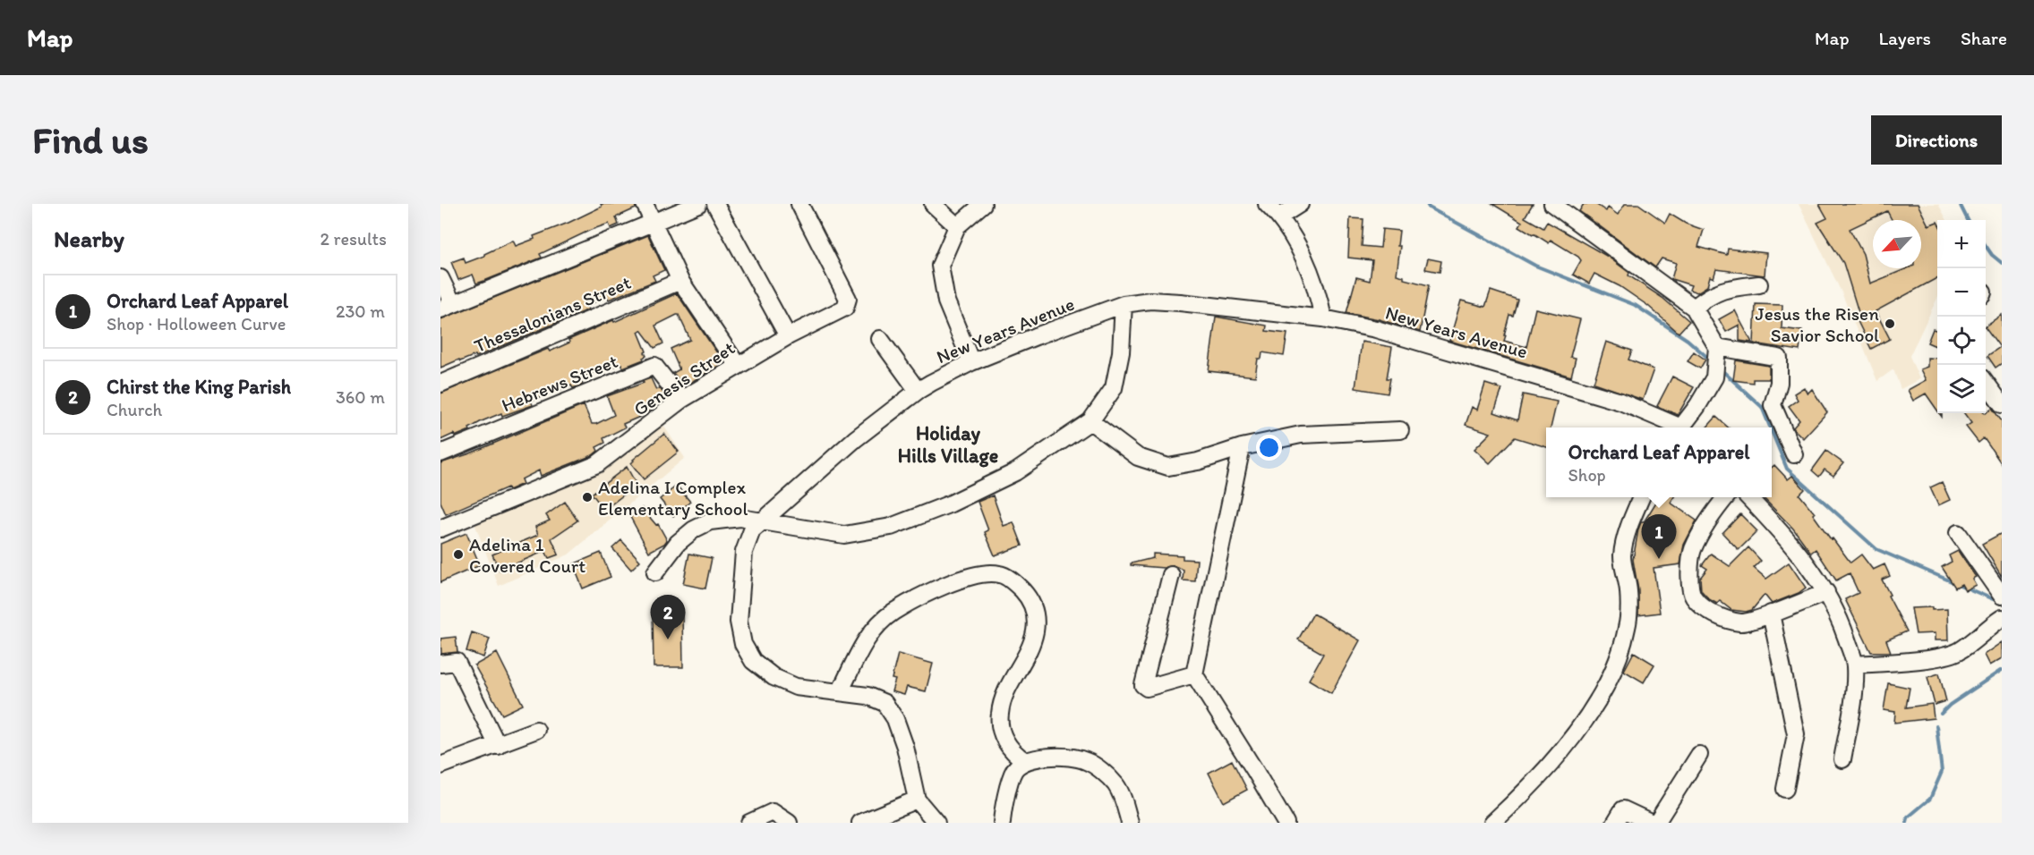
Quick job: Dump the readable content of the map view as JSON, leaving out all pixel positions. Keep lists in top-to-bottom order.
{
  "streets": {
    "street": [
      "Thessalonians Street",
      "New Years Avenue",
      "Genesis Street",
      "Hebrews Street"
    ]
  },
  "crossings": [
    ["Genesis Street", "Hebrews Street"]
  ],
  "districts": ["Holiday Hills Village"],
  "places": ["Jesus the Risen Savior School", "Adelina I Complex Elementary School", "Adelina 1 Covered Court"],
  "north": "bottom left",
  "page": {
    "header": "Map",
    "nav": ["Map", "Layers", "Share"],
    "buttons": "Directions",
    "title": "Find us",
    "heading": ["Nearby", "2 results"],
    "map_buttons": ["+", "−"],
    "list": [
      {
        "mark": "1",
        "name": "Orchard Leaf Apparel",
        "note": "Shop · Holloween Curve",
        "value": "230 m"
      },
      {
        "mark": "2",
        "name": "Chirst the King Parish",
        "note": "Church",
        "value": "360 m"
      }
    ],
    "popup": ["Orchard Leaf Apparel", "Shop"],
    "pins": ["1", "2"]
  }
}
